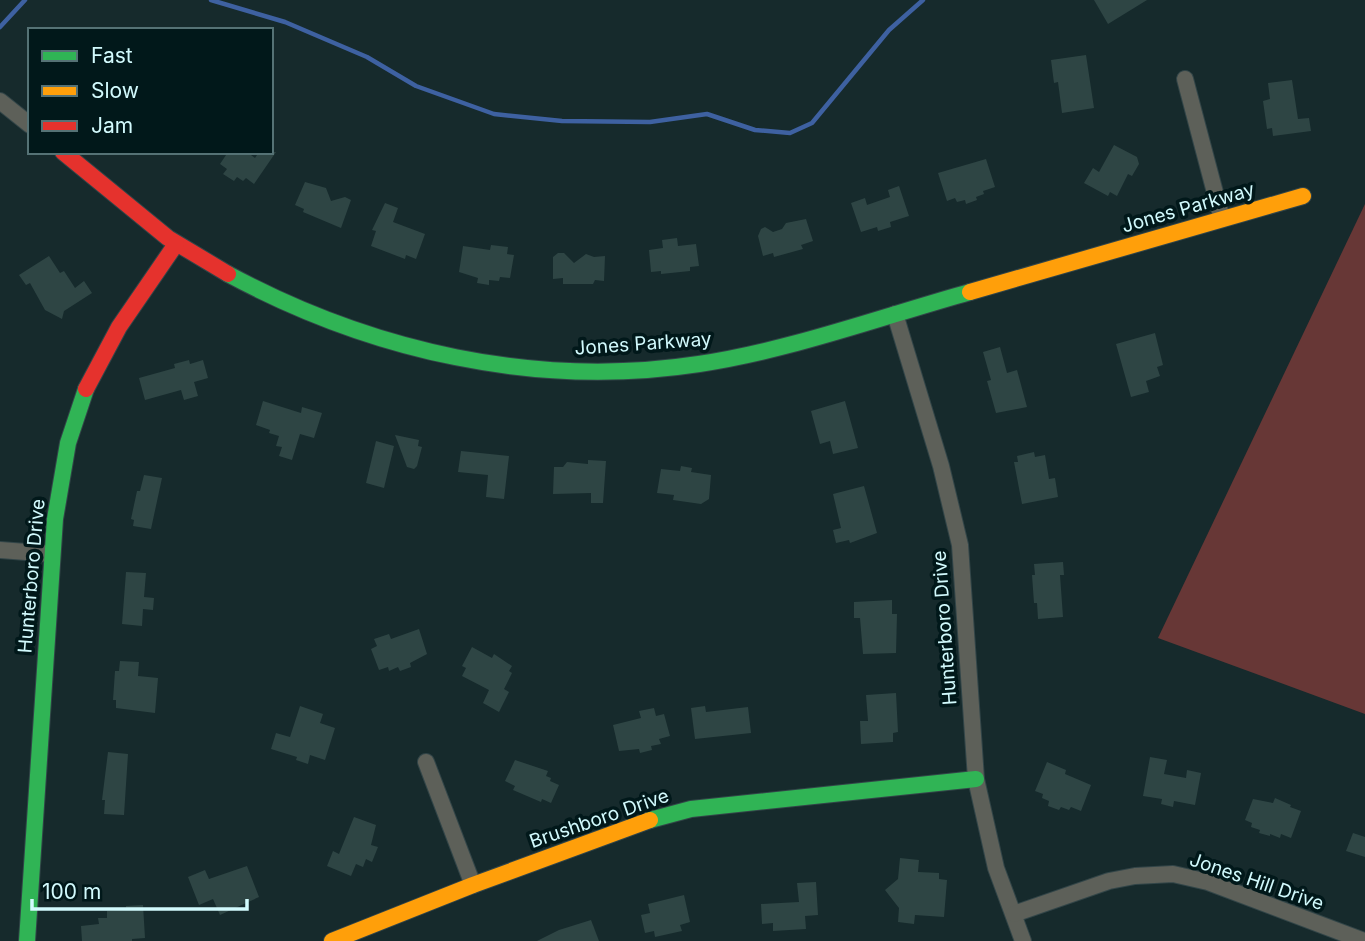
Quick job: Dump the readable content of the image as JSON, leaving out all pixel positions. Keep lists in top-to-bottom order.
{
  "streets": {
    "street": [
      "Jones Parkway",
      "Hunterboro Drive",
      "Brushboro Drive",
      "Jones Hill Drive"
    ]
  },
  "crossings": [
    ["Jones Parkway", "Hunterboro Drive"],
    ["Hunterboro Drive", "Brushboro Drive"],
    ["Hunterboro Drive", "Jones Hill Drive"]
  ],
  "legend": ["Fast", "Slow", "Jam"],
  "scale_bar": "100 m"
}
